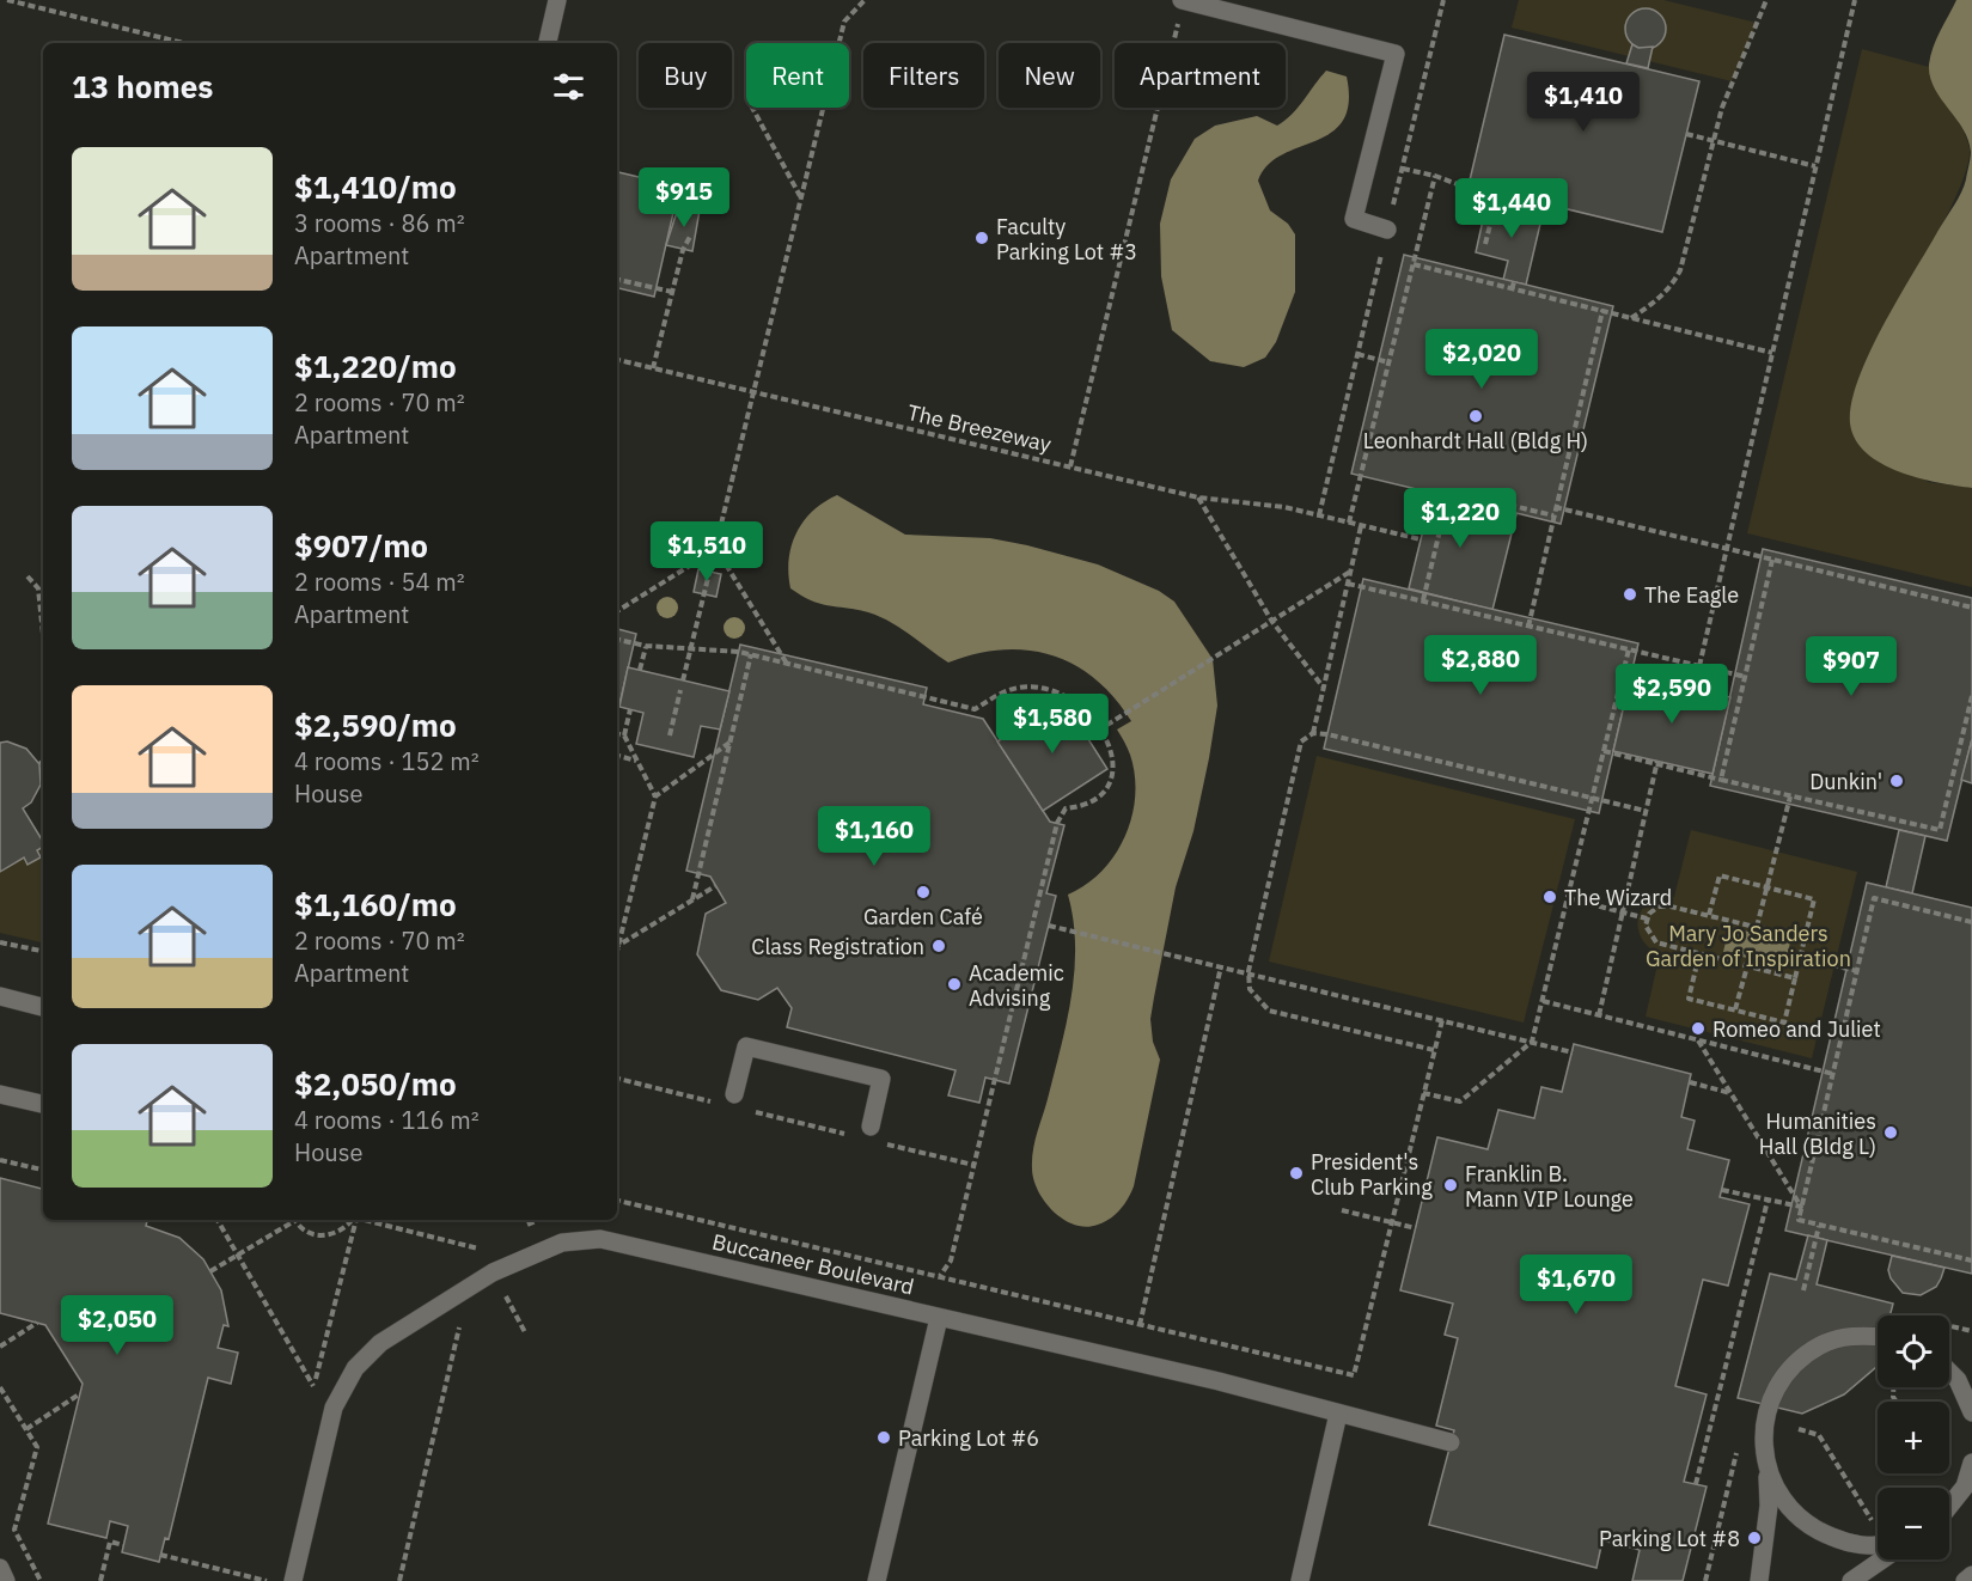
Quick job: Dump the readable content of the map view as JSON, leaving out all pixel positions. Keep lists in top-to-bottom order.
{
  "streets": {
    "lane": ["Buccaneer Boulevard"],
    "path": ["The Breezeway"]
  },
  "parks": ["Mary Jo Sanders Garden of Inspiration"],
  "places": [
    "Faculty Parking Lot #3",
    "Leonhardt Hall (Bldg H)",
    "The Eagle",
    "Dunkin'",
    "Garden Café",
    "The Wizard",
    "Class Registration",
    "Academic Advising",
    "Romeo and Juliet",
    "Humanities Hall (Bldg L)",
    "President's Club Parking",
    "Franklin B. Mann VIP Lounge",
    "Parking Lot #6",
    "Parking Lot #8"
  ],
  "page": {
    "chip": [
      "Buy",
      "Rent",
      "Filters",
      "New",
      "Apartment"
    ],
    "heading": "13 homes",
    "price": [
      "$1,410",
      "$915",
      "$1,440",
      "$2,020",
      "$1,220",
      "$1,510",
      "$2,880",
      "$907",
      "$2,590",
      "$1,580",
      "$1,160",
      "$1,670",
      "$2,050"
    ],
    "list": [
      {
        "name": "$1,410/mo",
        "note": "3 rooms · 86 m² · Apartment"
      },
      {
        "name": "$1,220/mo",
        "note": "2 rooms · 70 m² · Apartment"
      },
      {
        "name": "$907/mo",
        "note": "2 rooms · 54 m² · Apartment"
      },
      {
        "name": "$2,590/mo",
        "note": "4 rooms · 152 m² · House"
      },
      {
        "name": "$1,160/mo",
        "note": "2 rooms · 70 m² · Apartment"
      },
      {
        "name": "$2,050/mo",
        "note": "4 rooms · 116 m² · House"
      }
    ],
    "map_buttons": ["+", "−"]
  }
}
